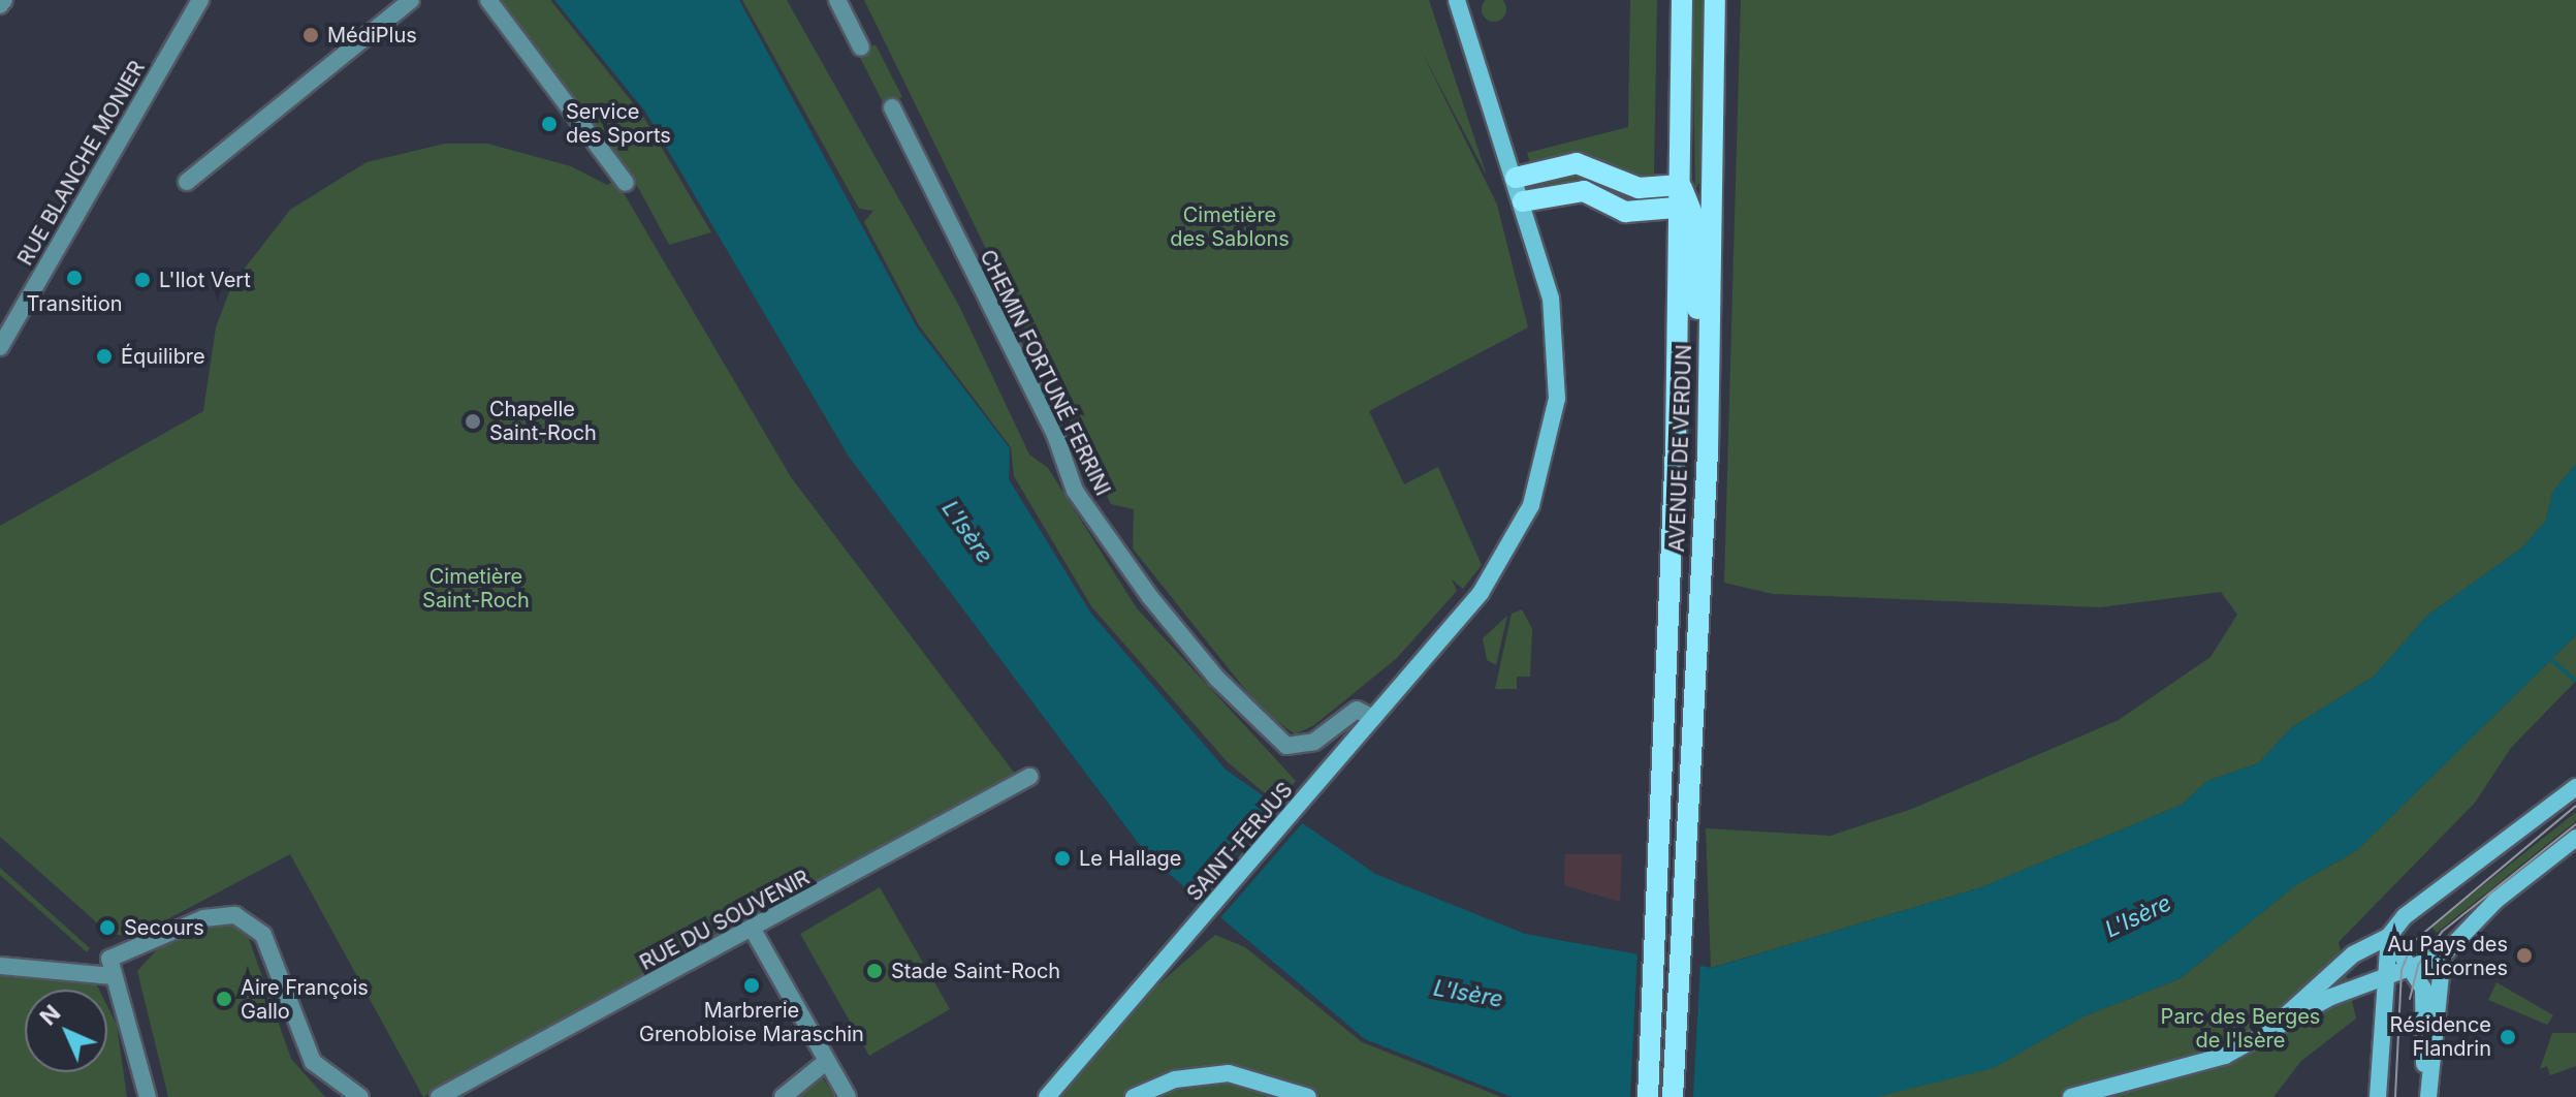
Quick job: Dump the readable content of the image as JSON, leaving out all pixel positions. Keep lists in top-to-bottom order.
{
  "streets": {
    "main road": ["AVENUE DE VERDUN", "SAINT-FERJUS"],
    "street": ["RUE BLANCHE MONIER", "CHEMIN FORTUNÉ FERRINI", "RUE DU SOUVENIR"]
  },
  "crossings": [
    ["CHEMIN FORTUNÉ FERRINI", "SAINT-FERJUS"]
  ],
  "water": ["L'Isère"],
  "parks": ["Cimetière des Sablons", "Cimetière Saint-Roch", "Parc des Berges de l'Isère"],
  "places": [
    "MédiPlus",
    "Service des Sports",
    "Transition",
    "L'Ilot Vert",
    "Équilibre",
    "Chapelle Saint-Roch",
    "Le Hallage",
    "Secours",
    "Au Pays des Licornes",
    "Stade Saint-Roch",
    "Marbrerie Grenobloise Maraschin",
    "Aire François Gallo",
    "Résidence Flandrin"
  ],
  "north": "top left"
}
